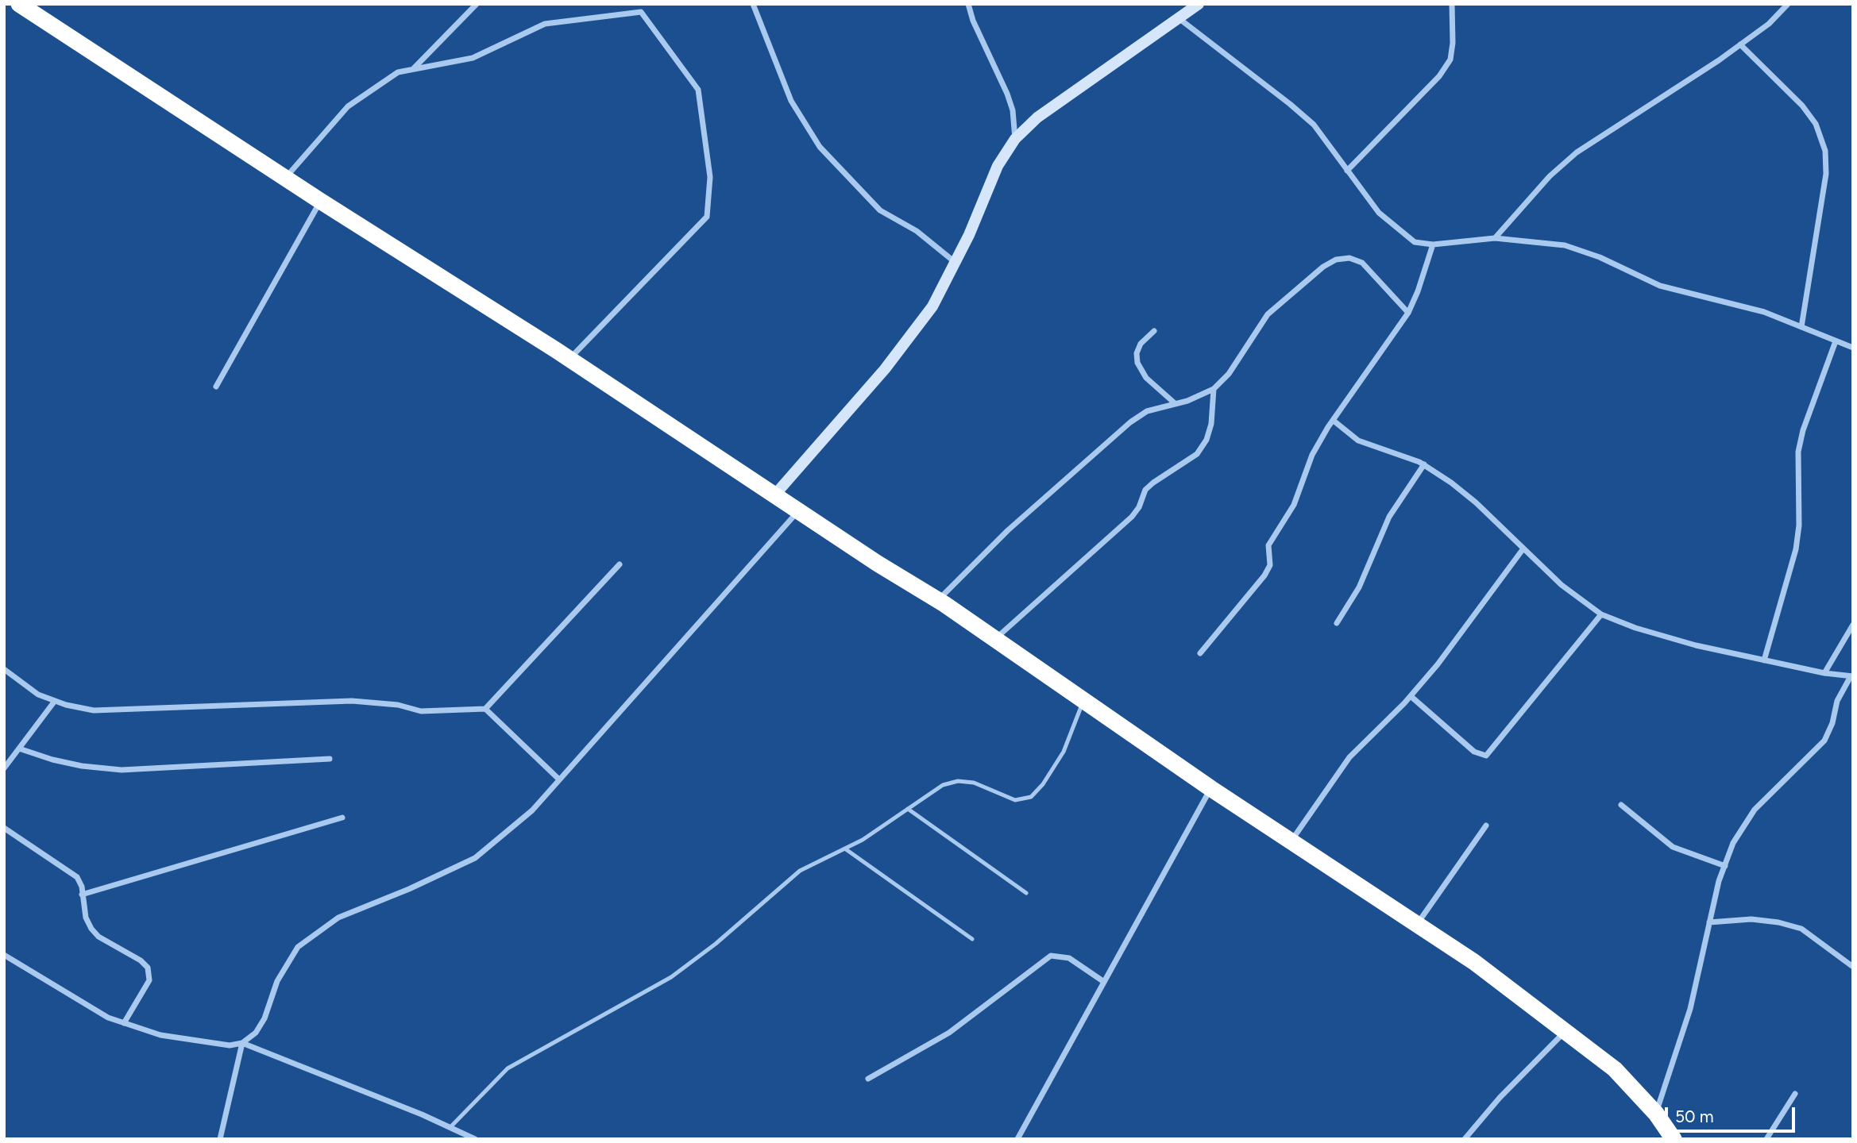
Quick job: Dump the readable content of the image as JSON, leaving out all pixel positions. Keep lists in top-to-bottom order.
{
  "scale_bar": "50 m"
}
